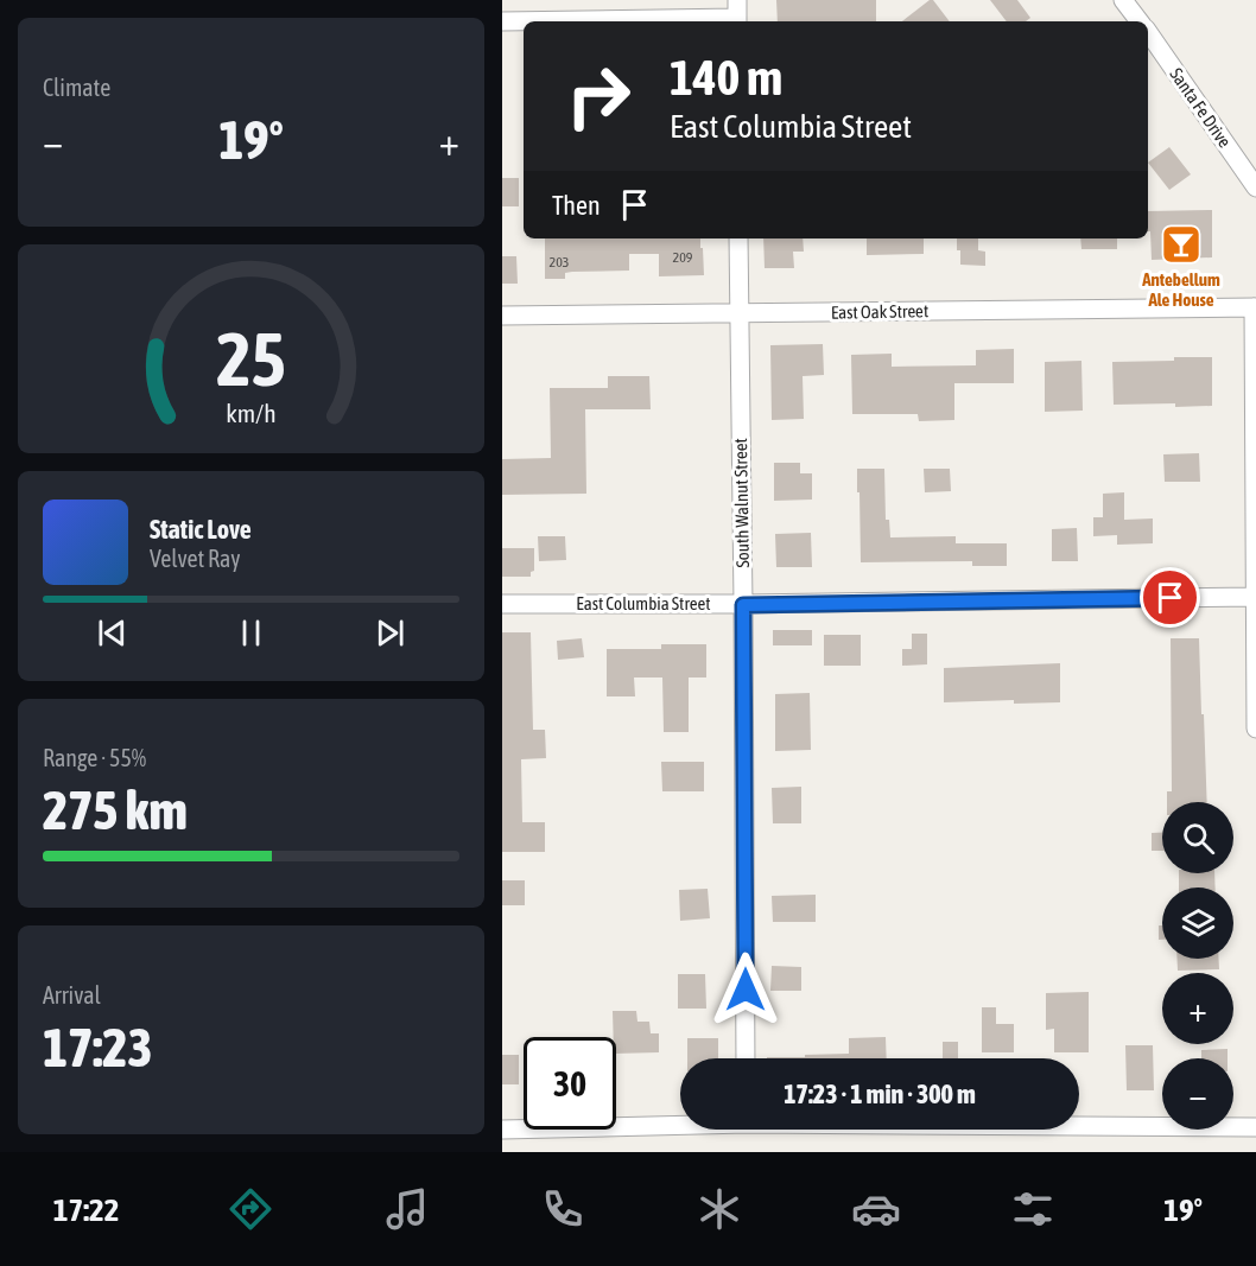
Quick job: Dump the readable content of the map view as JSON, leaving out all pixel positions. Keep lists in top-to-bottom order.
{
  "streets": {
    "street": [
      "Santa Fe Drive",
      "East Oak Street",
      "South Walnut Street",
      "East Columbia Street"
    ]
  },
  "crossings": [
    ["East Oak Street", "South Walnut Street"],
    ["South Walnut Street", "East Columbia Street"]
  ],
  "places": {
    "bar": ["Antebellum Ale House"]
  },
  "house_numbers": ["209", "203"],
  "page": {
    "tile": [
      "Climate",
      ["Range · 55%", "275 km"],
      ["Arrival", "17:23"]
    ],
    "turn": ["140 m", "East Columbia Street"],
    "heat": ["−", "19°", "+"],
    "then": "Then",
    "song": ["Static Love", "Velvet Ray"],
    "map_buttons": ["+", "−"],
    "limit": "30",
    "trip": "17:23 · 1 min · 300 m",
    "tabs": ["17:22", "19°"],
    "gauge": ["25", "km/h"]
  }
}
